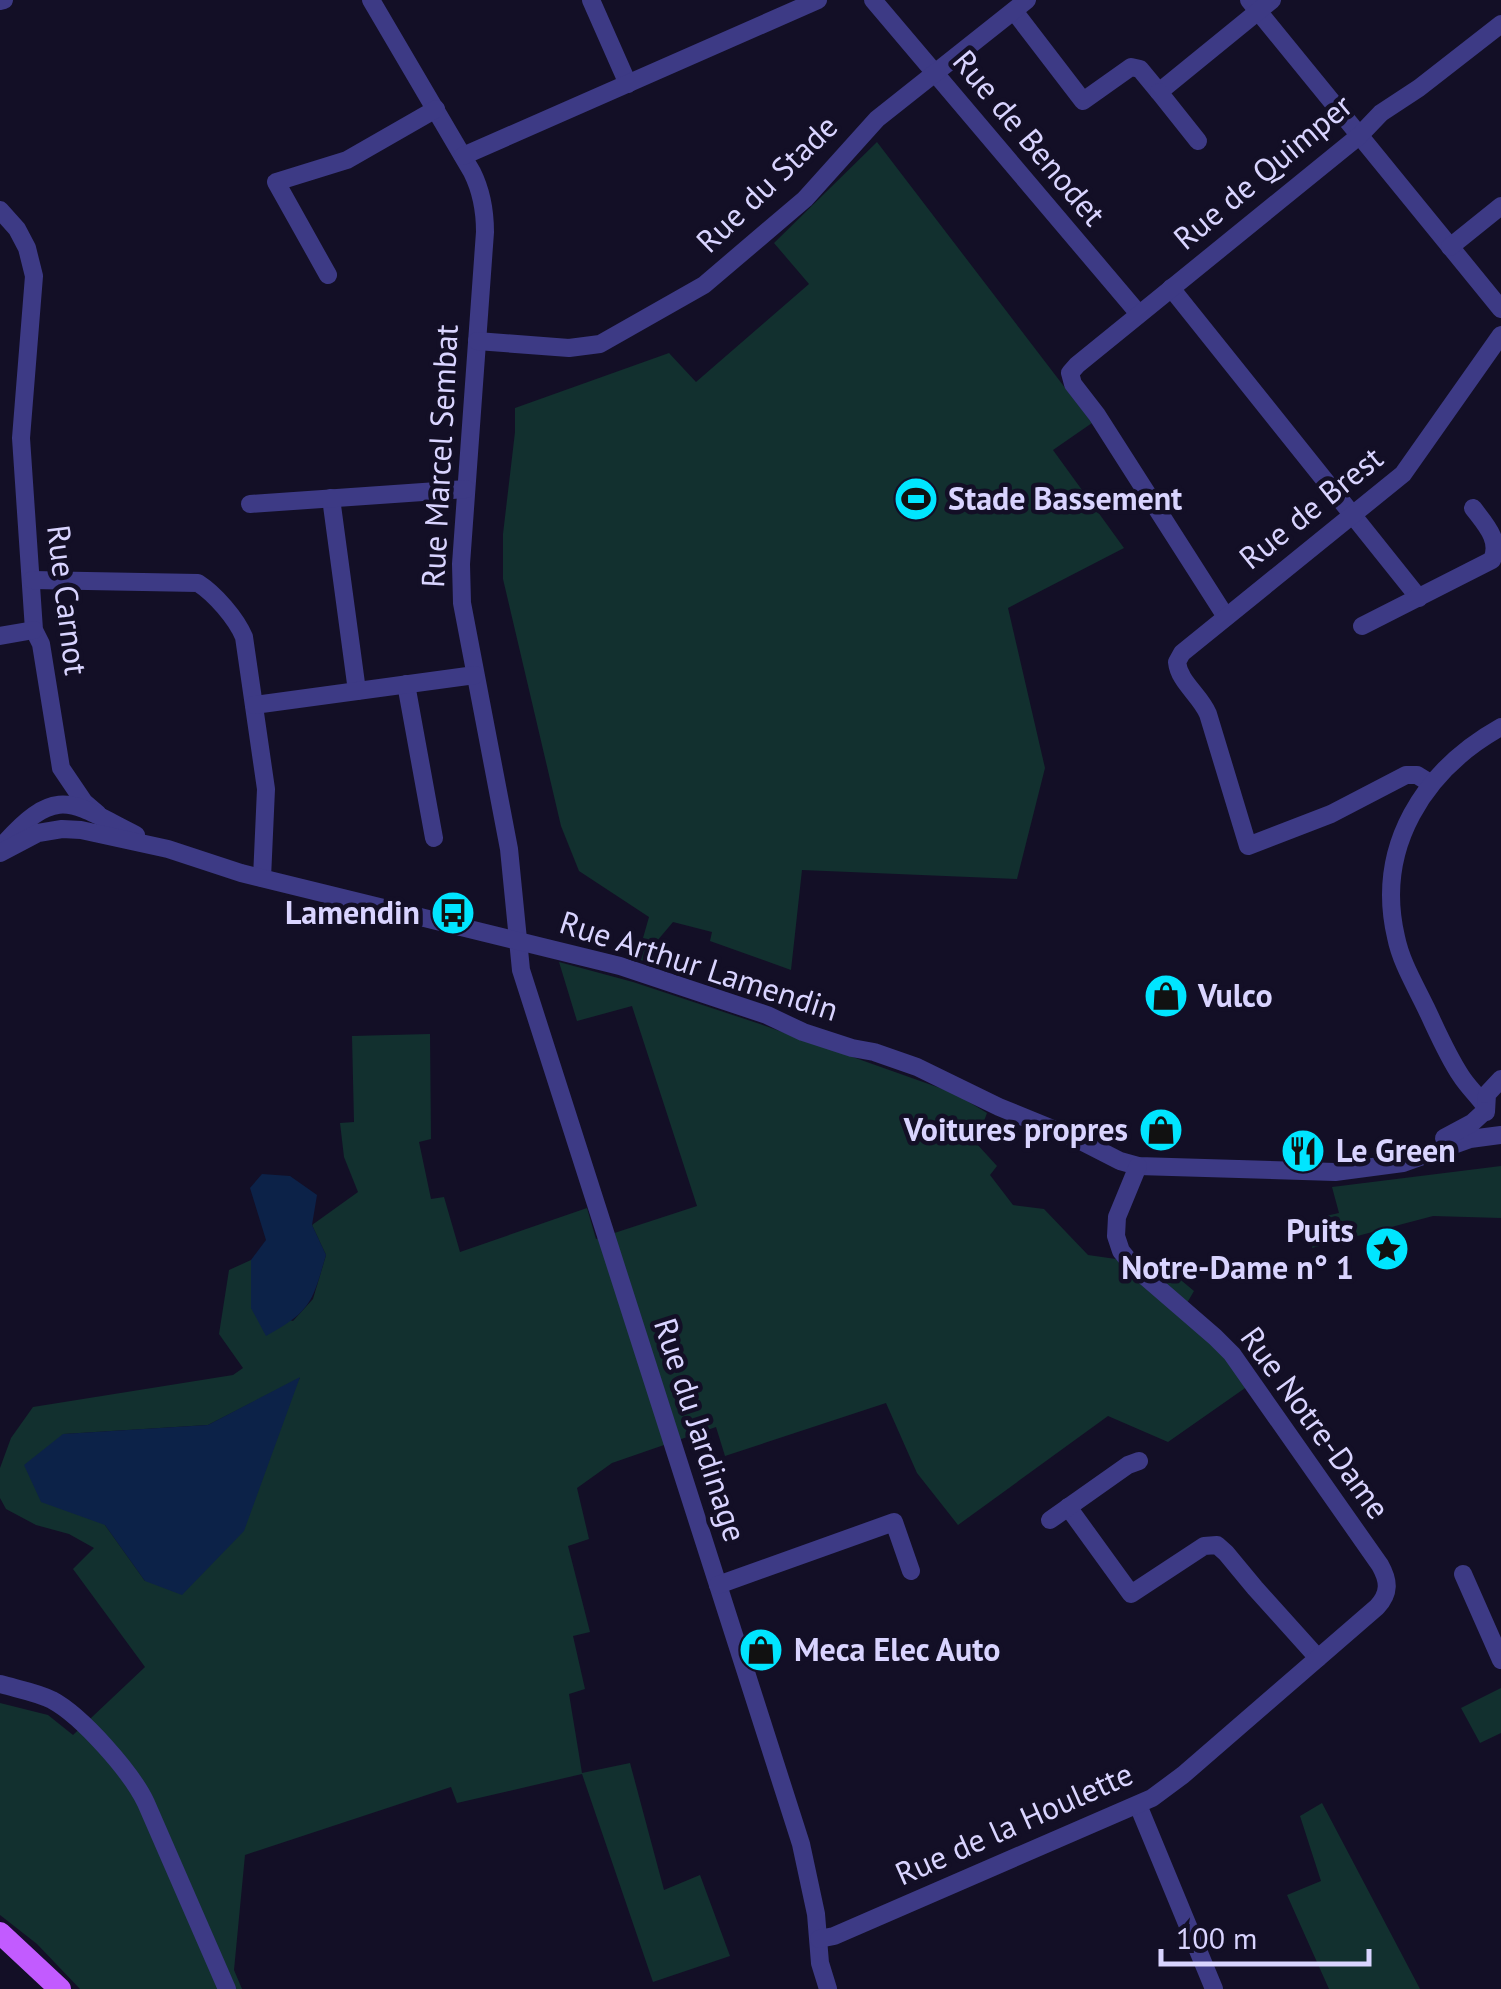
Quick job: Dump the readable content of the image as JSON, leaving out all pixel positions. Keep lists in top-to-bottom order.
{
  "streets": {
    "street": [
      "Rue de Benodet",
      "Rue de Quimper",
      "Rue du Stade",
      "Rue Marcel Sembat",
      "Rue de Brest",
      "Rue Carnot",
      "Rue Arthur Lamendin",
      "Rue Notre-Dame",
      "Rue du Jardinage",
      "Rue de la Houlette"
    ]
  },
  "crossings": [
    ["Rue de Benodet", "Rue de Quimper"],
    ["Rue de Benodet", "Rue du Stade"],
    ["Rue de Quimper", "Rue de Brest"],
    ["Rue du Stade", "Rue Marcel Sembat"],
    ["Rue Marcel Sembat", "Rue Arthur Lamendin"],
    ["Rue Marcel Sembat", "Rue du Jardinage"],
    ["Rue Arthur Lamendin", "Rue Notre-Dame"],
    ["Rue Arthur Lamendin", "Rue du Jardinage"],
    ["Rue Notre-Dame", "Rue de la Houlette"],
    ["Rue du Jardinage", "Rue de la Houlette"]
  ],
  "places": {
    "sports": ["Stade Bassement"],
    "bus stop": ["Lamendin"],
    "shop": ["Vulco", "Voitures propres", "Meca Elec Auto"],
    "restaurant": ["Le Green"],
    "place": ["Puits Notre-Dame n° 1"]
  },
  "scale_bar": "100 m"
}
